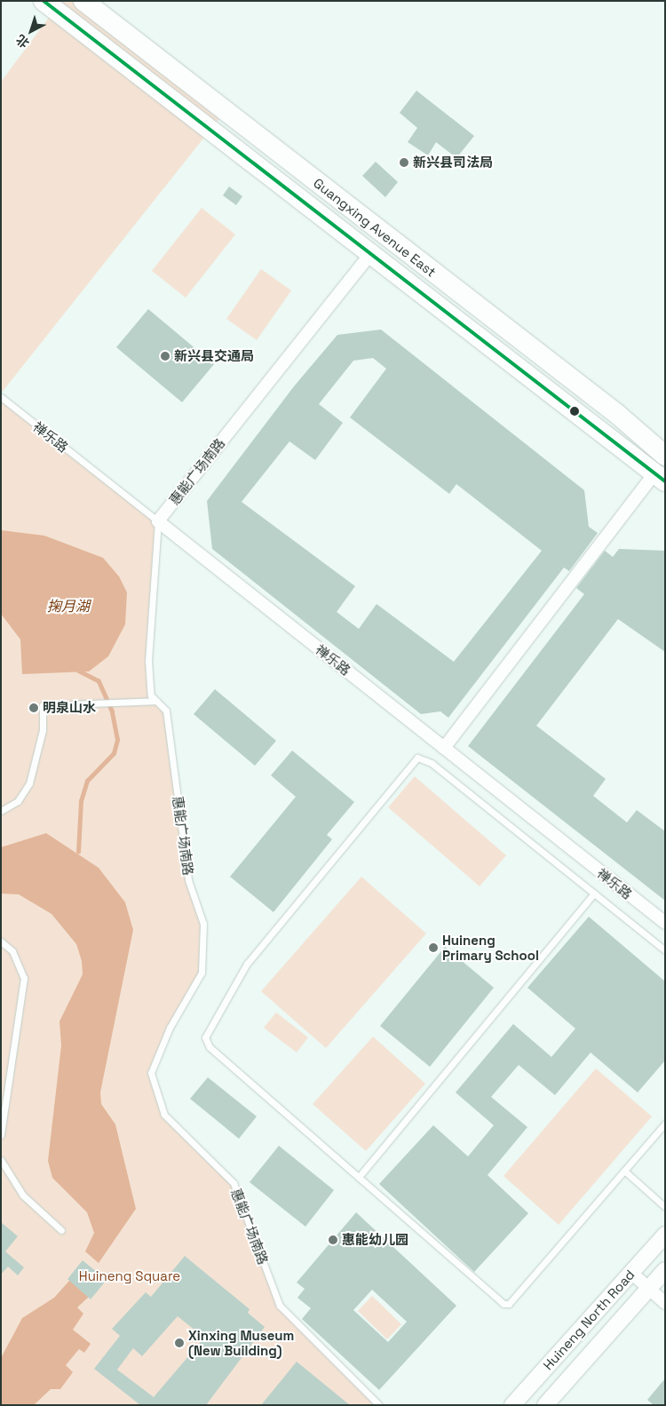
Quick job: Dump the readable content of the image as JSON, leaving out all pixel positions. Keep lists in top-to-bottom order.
{
  "streets": {
    "highway": ["Guangxing Avenue East"],
    "street": ["禅乐路", "惠能广场南路", "Huineng North Road"]
  },
  "crossings": [
    ["Guangxing Avenue East", "惠能广场南路"],
    ["禅乐路", "惠能广场南路"]
  ],
  "water": ["掬月湖"],
  "parks": ["Huineng Square"],
  "places": [
    "新兴县司法局",
    "新兴县交通局",
    "明泉山水",
    "Huineng Primary School",
    "惠能幼儿园",
    "Xinxing Museum (New Building)"
  ],
  "north": "bottom left"
}
